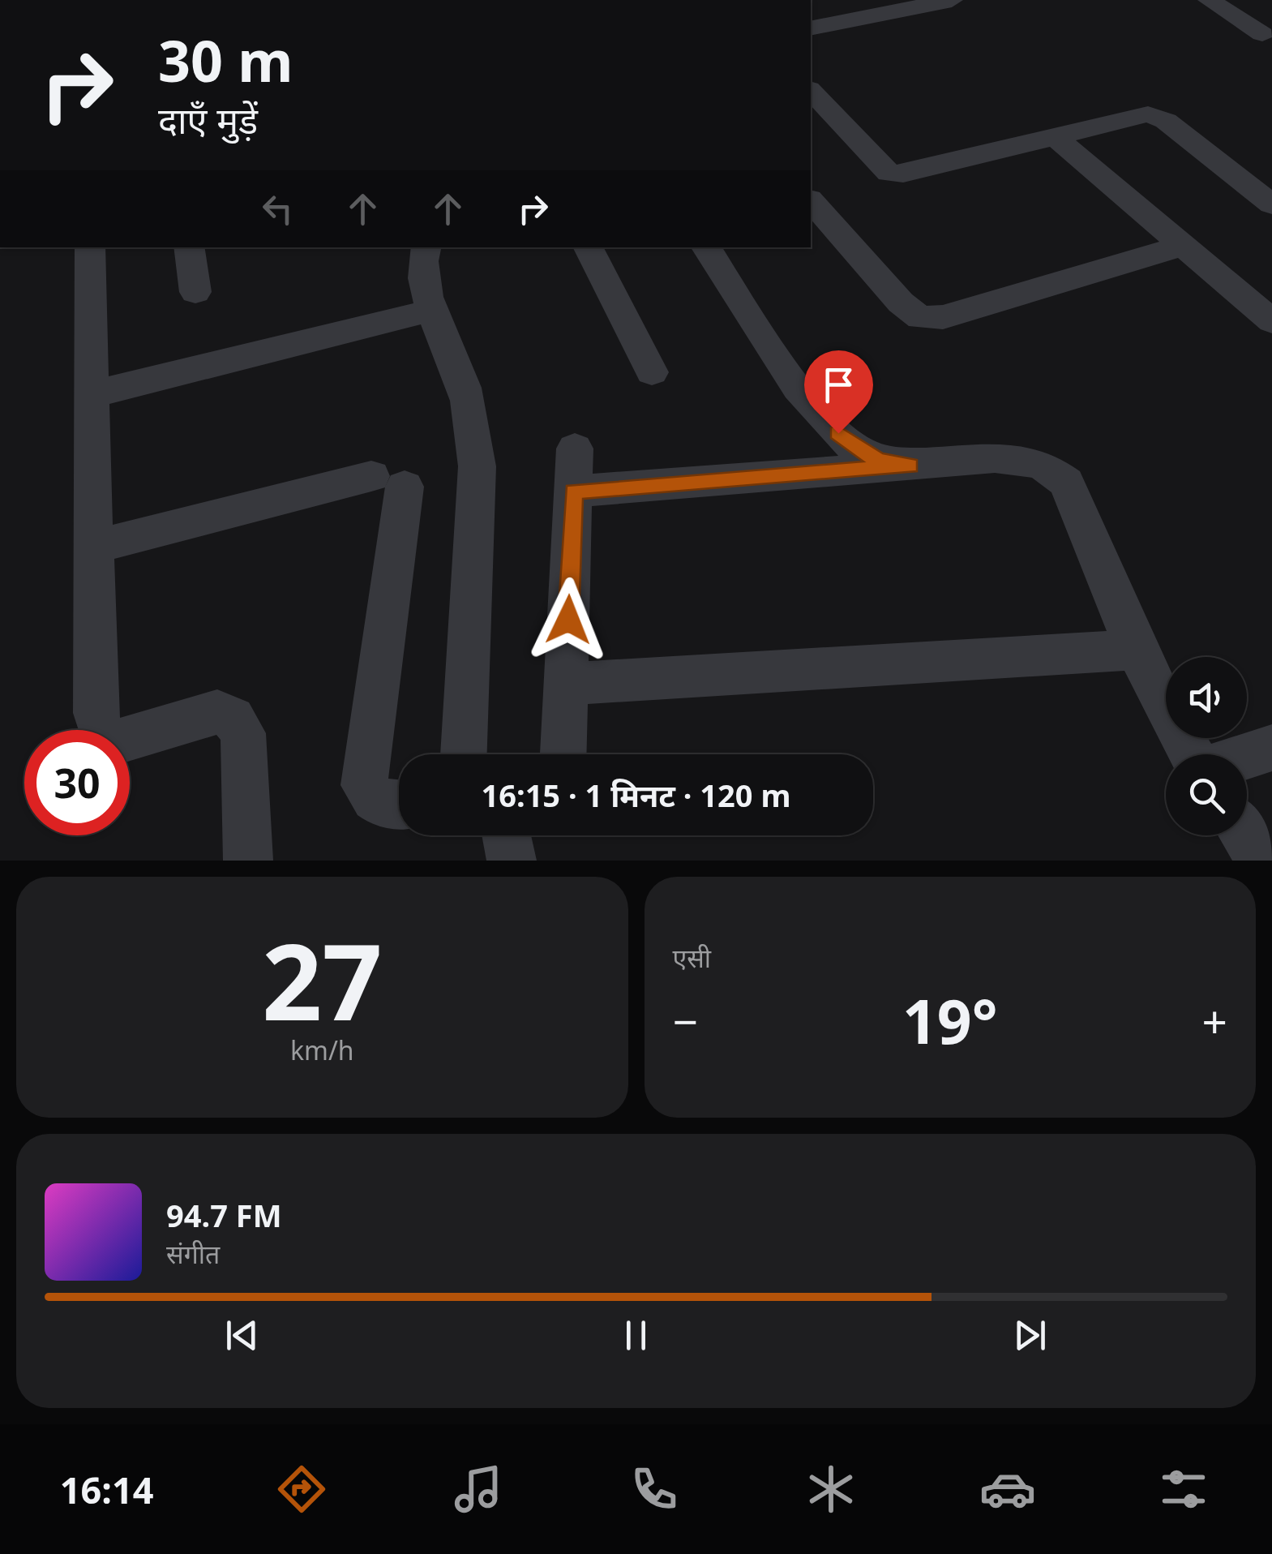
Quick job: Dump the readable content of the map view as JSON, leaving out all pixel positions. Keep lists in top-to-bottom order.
{
  "page": {
    "turn": ["30 m", "दाएँ मुड़ें"],
    "limit": "30",
    "trip": "16:15 · 1 मिनट · 120 m",
    "tile": [
      ["27", "km/h"],
      "एसी"
    ],
    "heat": ["−", "19°", "+"],
    "song": ["94.7 FM", "संगीत"],
    "tabs": "16:14"
  }
}
